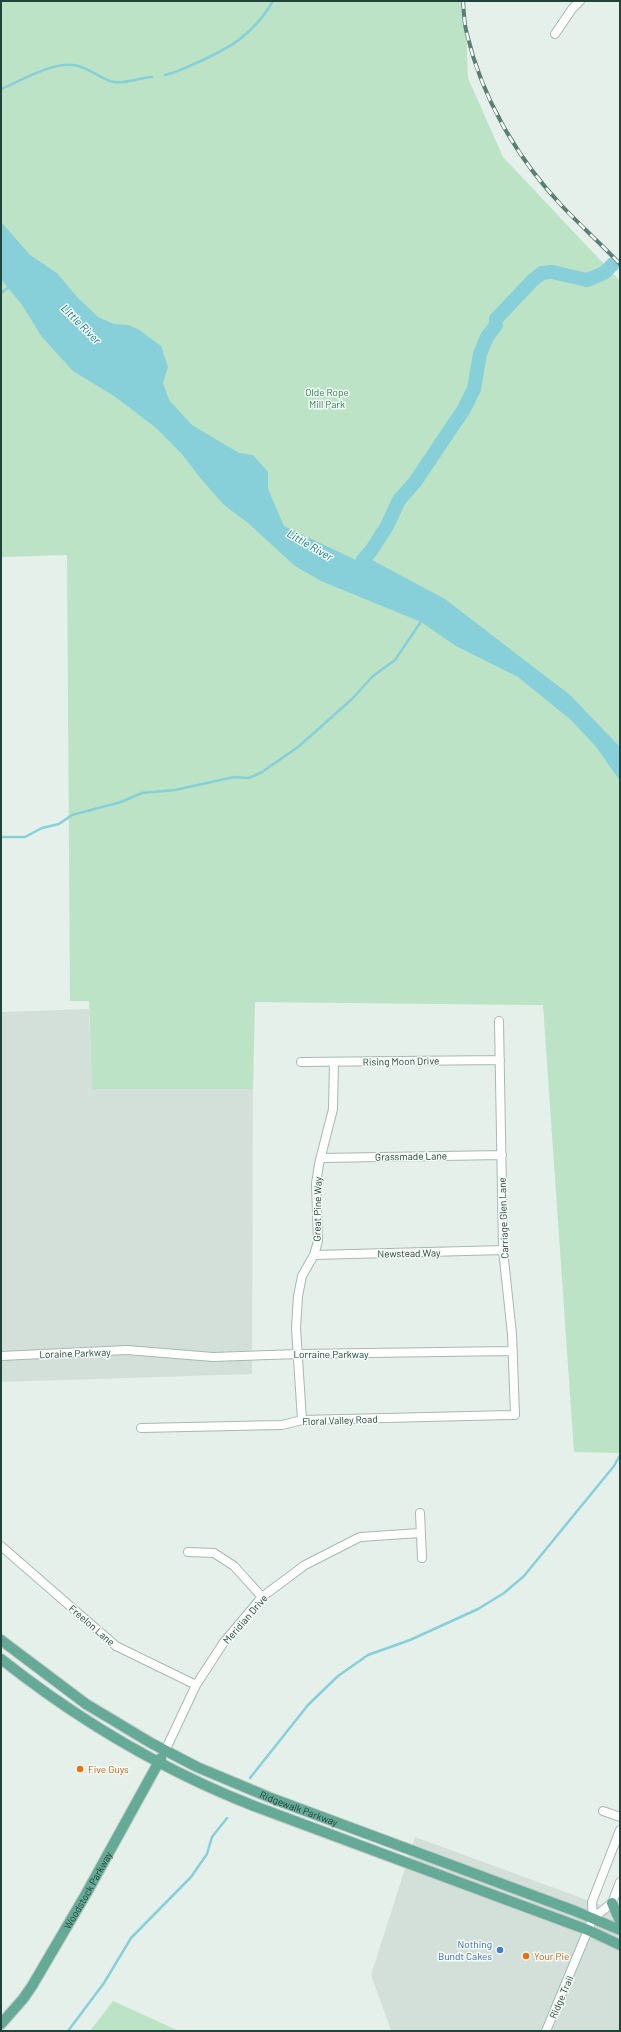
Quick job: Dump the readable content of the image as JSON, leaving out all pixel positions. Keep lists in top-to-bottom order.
{
  "streets": {
    "main road": ["Ridgewalk Parkway", "Woodstock Parkway"],
    "street": [
      "Rising Moon Drive",
      "Grassmade Lane",
      "Great Pine Way",
      "Carriage Glen Lane",
      "Newstead Way",
      "Loraine Parkway",
      "Lorraine Parkway",
      "Floral Valley Road",
      "Meridian Drive",
      "Freelon Lane",
      "Ridge Trail"
    ]
  },
  "crossings": [
    ["Rising Moon Drive", "Great Pine Way"],
    ["Rising Moon Drive", "Carriage Glen Lane"],
    ["Grassmade Lane", "Great Pine Way"],
    ["Grassmade Lane", "Carriage Glen Lane"],
    ["Great Pine Way", "Newstead Way"],
    ["Great Pine Way", "Lorraine Parkway"],
    ["Great Pine Way", "Floral Valley Road"],
    ["Carriage Glen Lane", "Newstead Way"],
    ["Carriage Glen Lane", "Lorraine Parkway"],
    ["Carriage Glen Lane", "Floral Valley Road"],
    ["Loraine Parkway", "Lorraine Parkway"],
    ["Meridian Drive", "Freelon Lane"],
    ["Meridian Drive", "Ridgewalk Parkway"],
    ["Meridian Drive", "Woodstock Parkway"],
    ["Ridgewalk Parkway", "Woodstock Parkway"],
    ["Ridgewalk Parkway", "Ridge Trail"]
  ],
  "water": ["Little River"],
  "parks": ["Olde Rope Mill Park"],
  "places": ["Five Guys", "Nothing Bundt Cakes", "Your Pie"]
}
